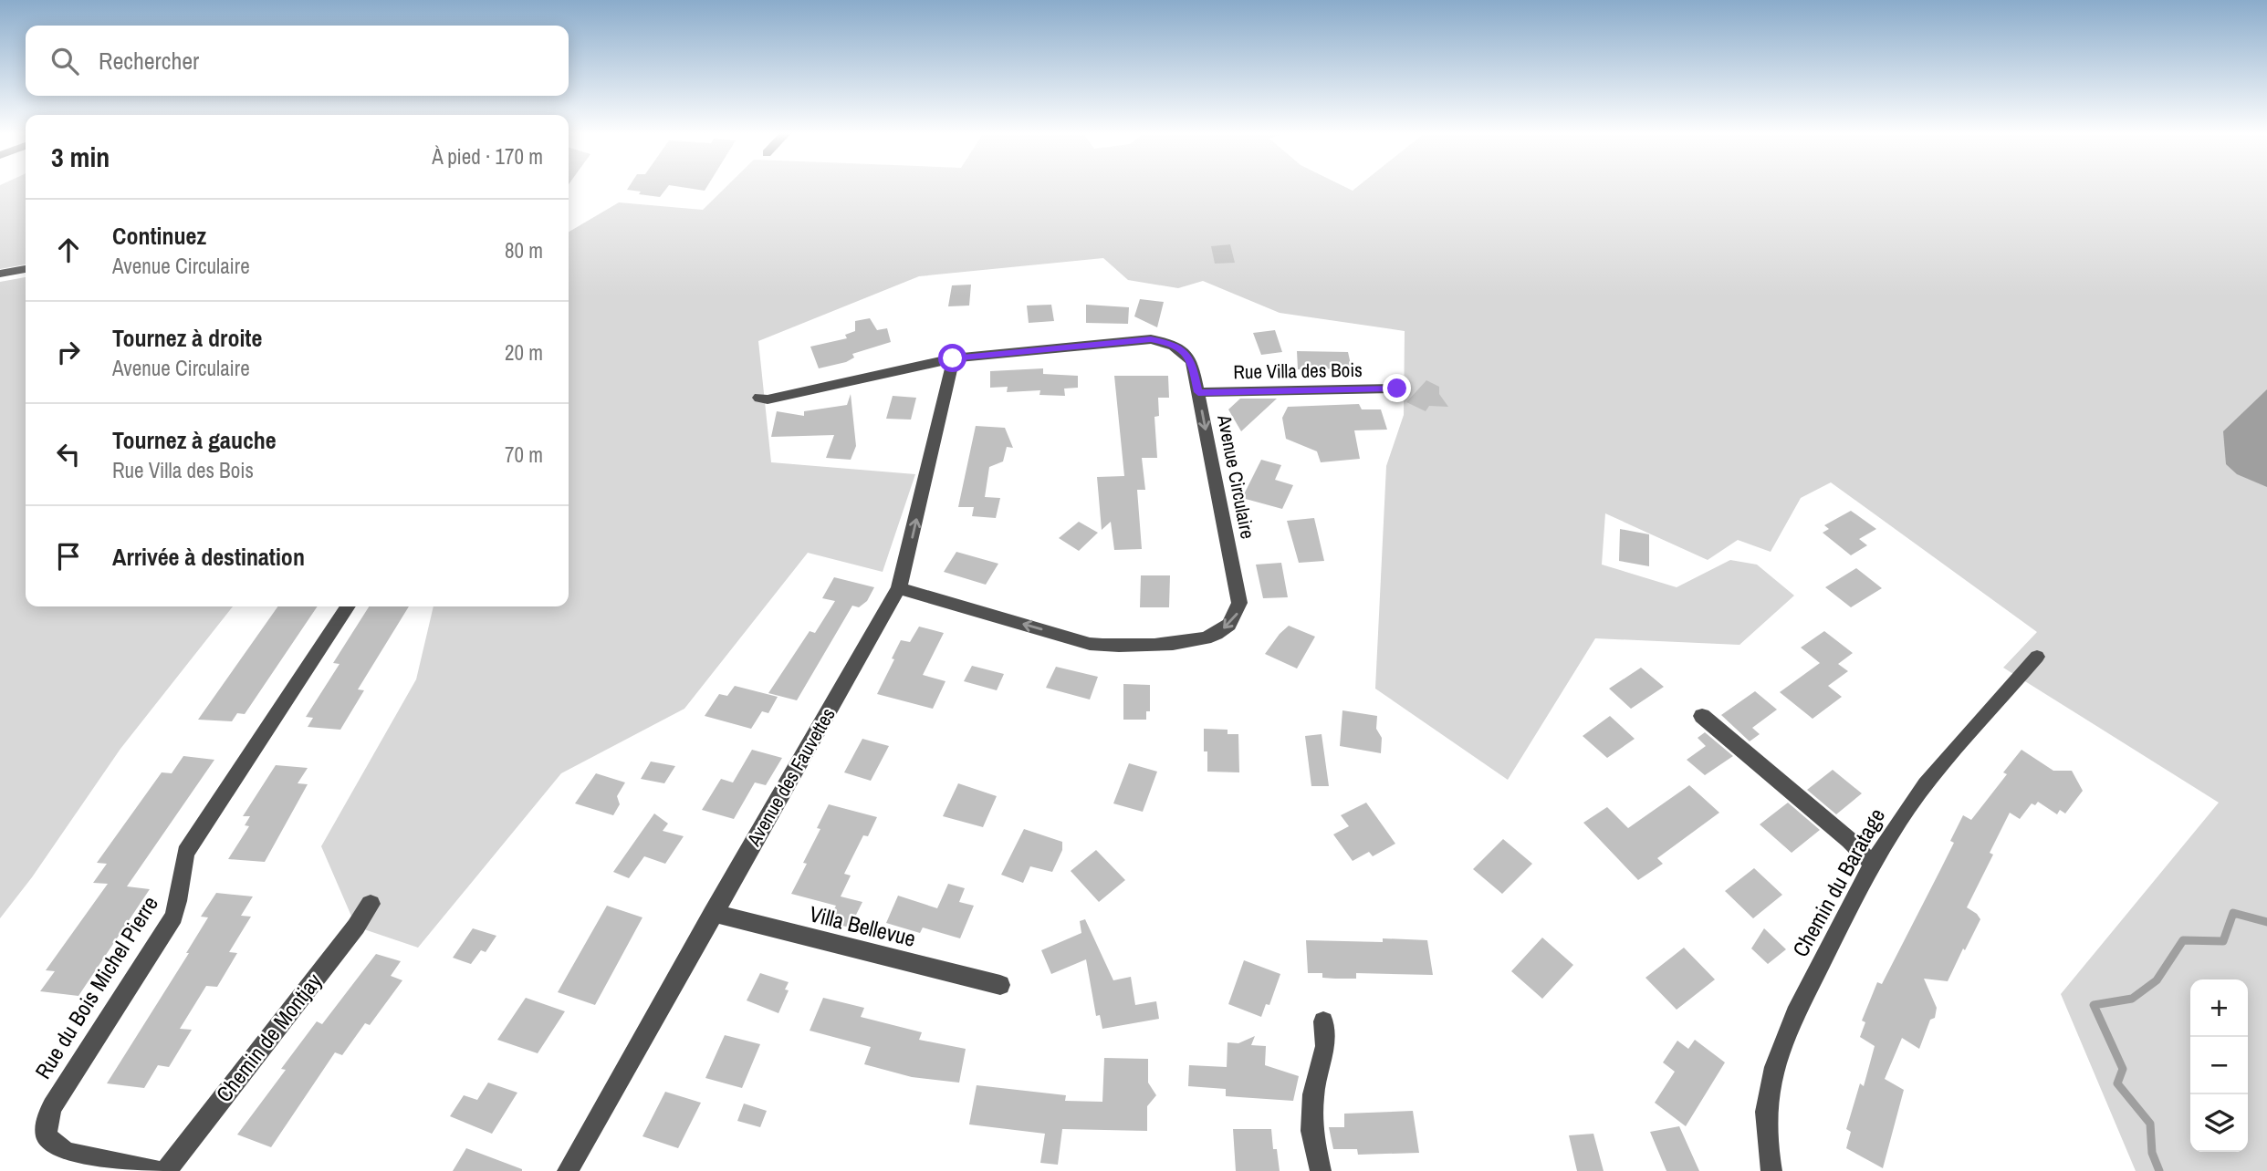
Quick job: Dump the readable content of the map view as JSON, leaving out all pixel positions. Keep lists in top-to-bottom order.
{
  "streets": {
    "street": [
      "Rue Villa des Bois",
      "Avenue Circulaire",
      "Avenue des Fauvettes",
      "Chemin du Baratage",
      "Villa Bellevue",
      "Rue du Bois Michel Pierre",
      "Chemin de Montjay"
    ]
  },
  "crossings": [
    ["Rue Villa des Bois", "Avenue Circulaire"],
    ["Avenue Circulaire", "Avenue des Fauvettes"],
    ["Avenue des Fauvettes", "Villa Bellevue"]
  ],
  "page": {
    "search": "Rechercher",
    "heading": ["3 min", "À pied · 170 m"],
    "list": [
      ["Continuez", "Avenue Circulaire", "80 m"],
      ["Tournez à droite", "Avenue Circulaire", "20 m"],
      ["Tournez à gauche", "Rue Villa des Bois", "70 m"],
      "Arrivée à destination"
    ],
    "map_buttons": ["+", "−"]
  }
}
